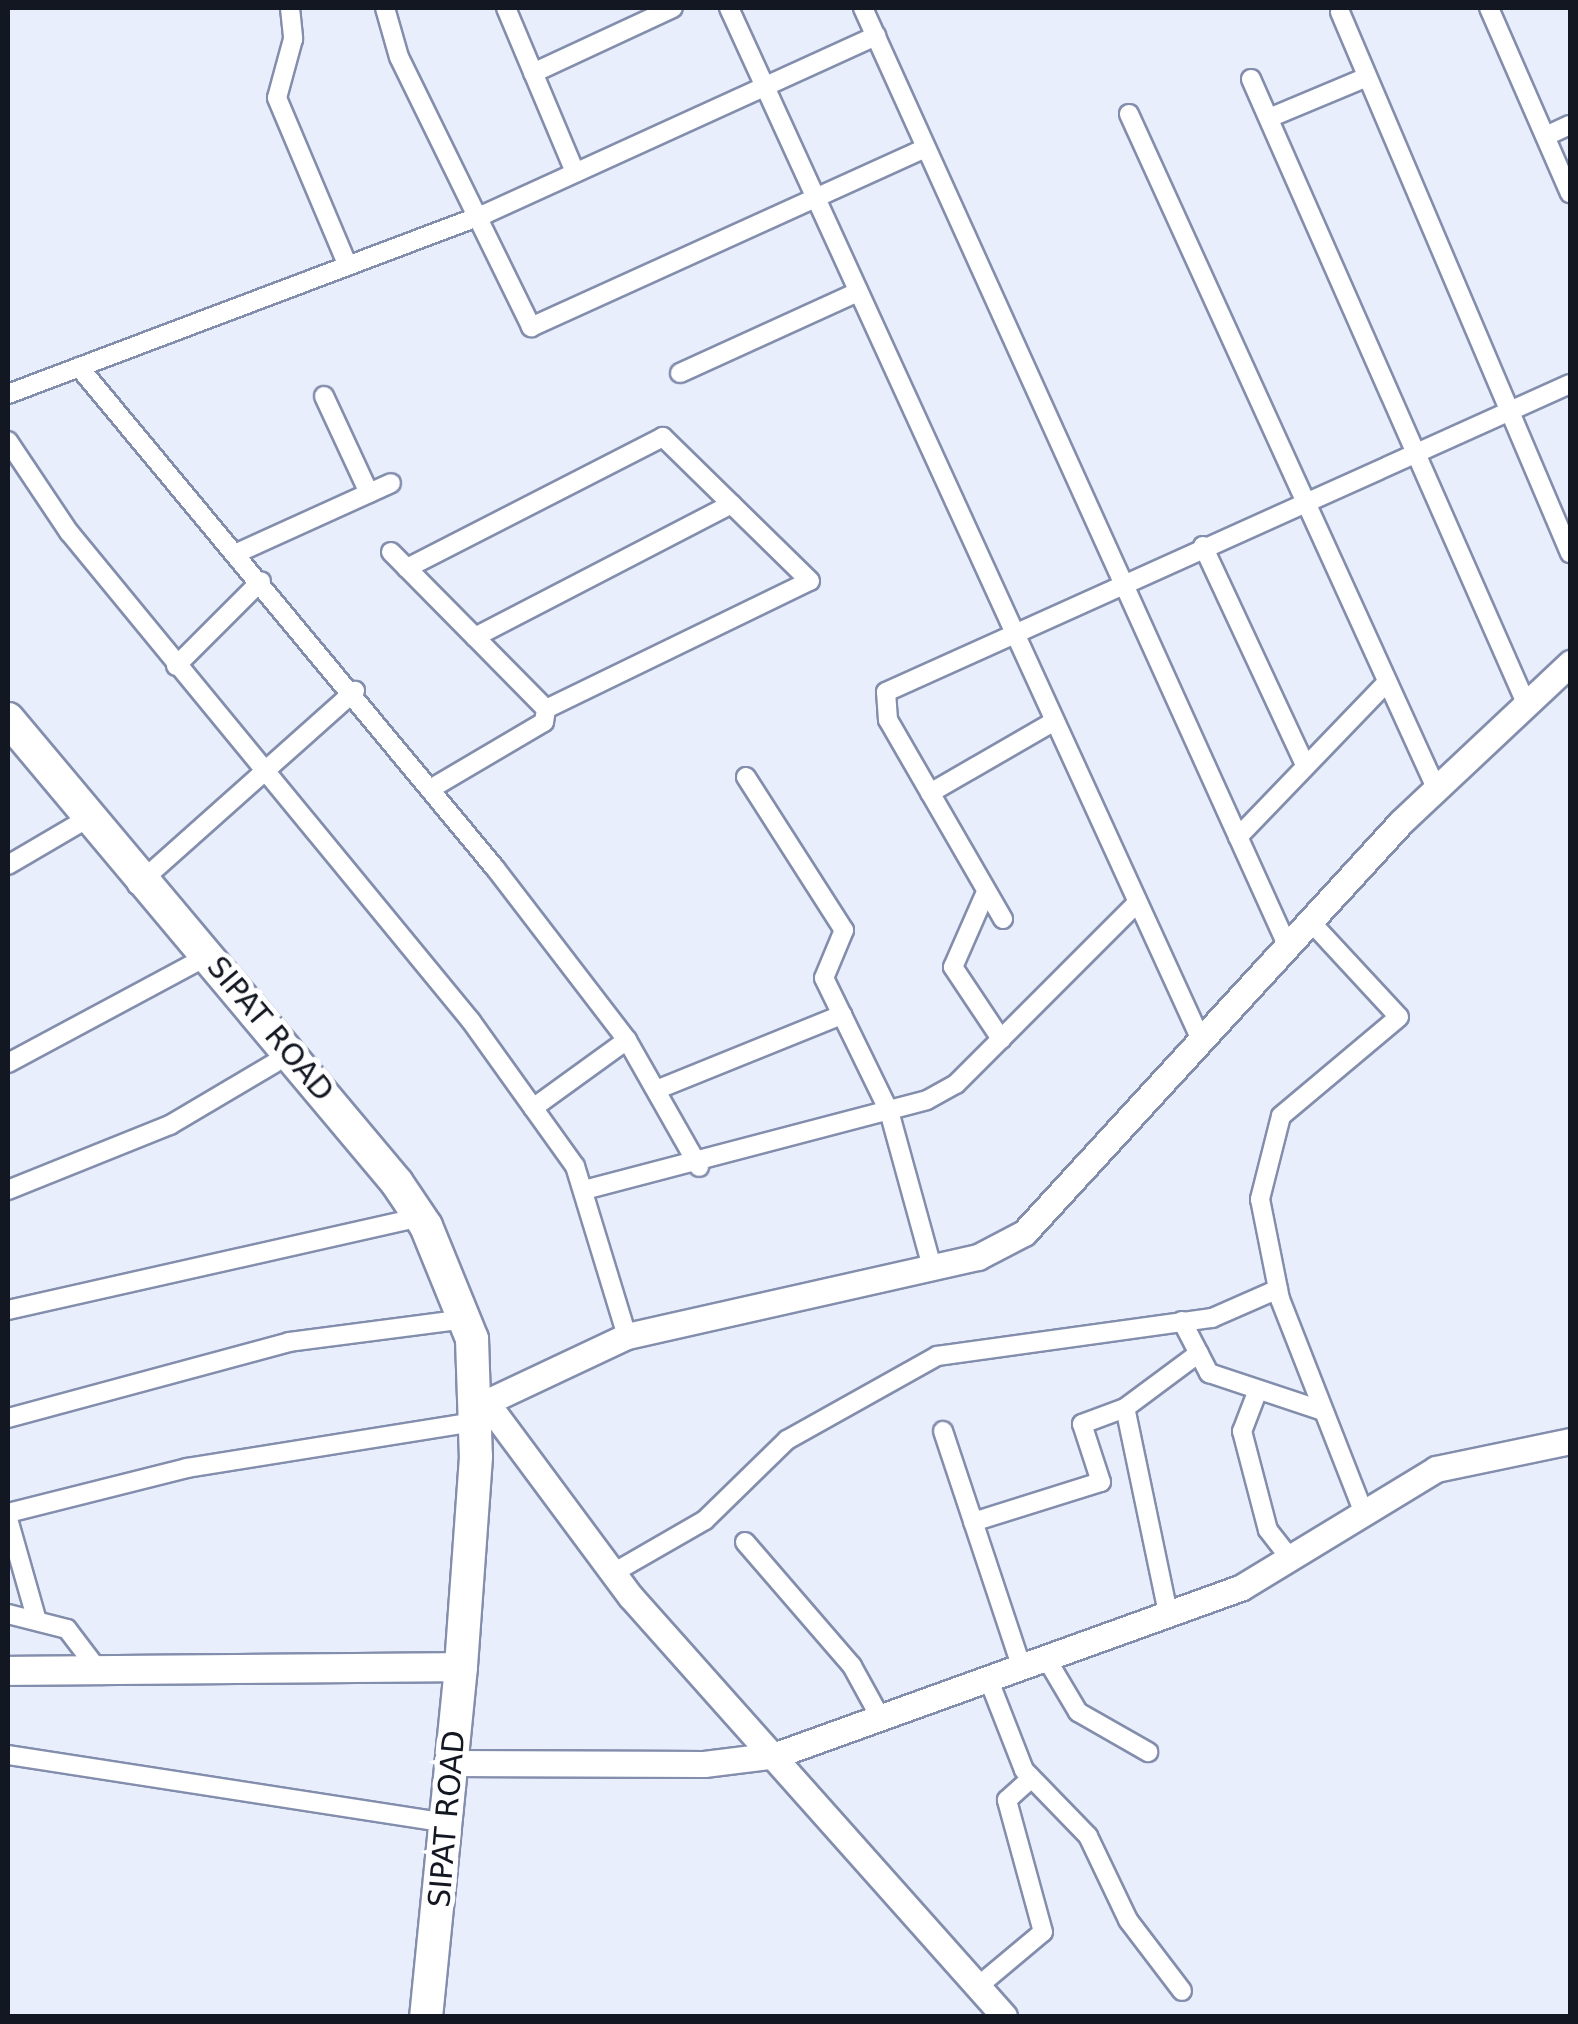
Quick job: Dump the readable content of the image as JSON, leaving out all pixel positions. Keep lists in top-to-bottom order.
{
  "streets": {
    "highway": ["SIPAT ROAD"]
  }
}
